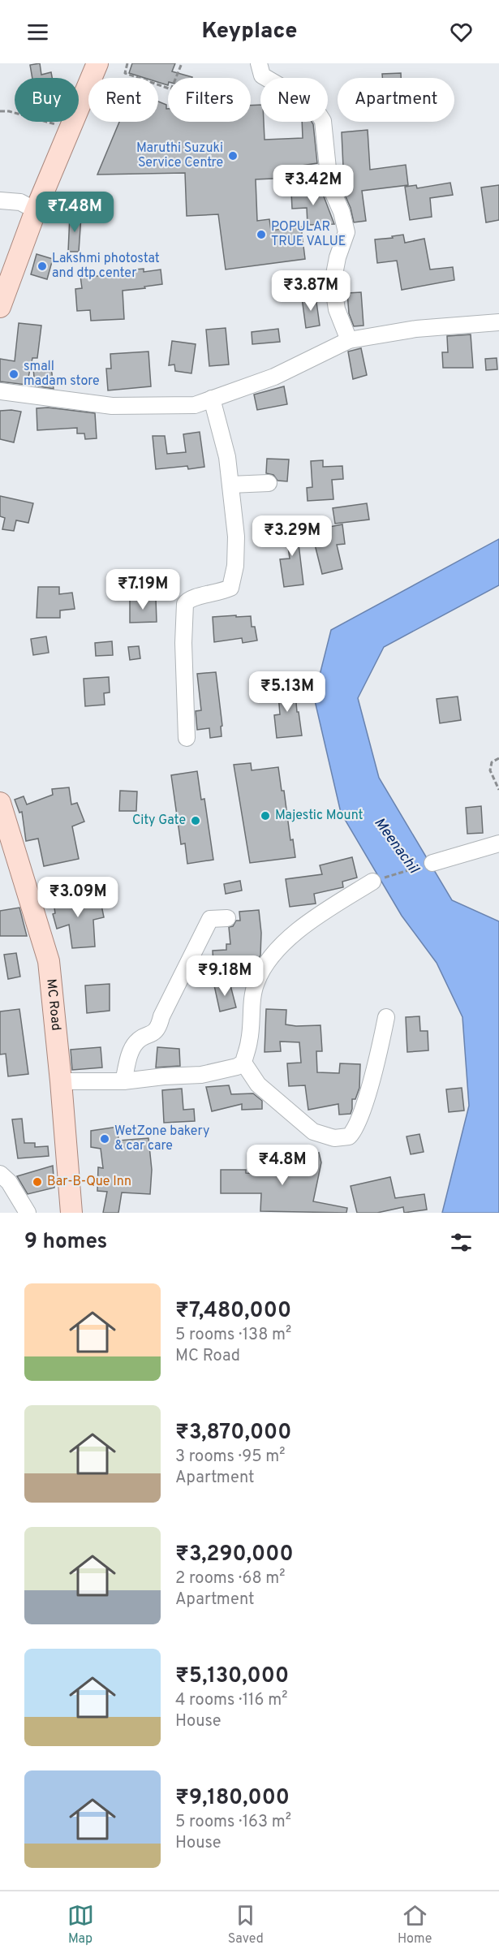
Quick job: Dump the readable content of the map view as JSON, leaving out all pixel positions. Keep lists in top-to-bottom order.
{
  "streets": {
    "main road": ["MC Road"]
  },
  "water": ["Meenachil"],
  "places": [
    "Maruthi Suzuki Service Centre",
    "POPULAR TRUE VALUE",
    "Lakshmi photostat and dtp center",
    "small madam store",
    "Majestic Mount",
    "City Gate",
    "WetZone bakery & car care",
    "Bar-B-Que Inn"
  ],
  "page": {
    "header": "Keyplace",
    "chip": [
      "Buy",
      "Rent",
      "Filters",
      "New",
      "Apartment"
    ],
    "price": [
      "₹3.42M",
      "₹7.48M",
      "₹3.87M",
      "₹3.29M",
      "₹7.19M",
      "₹5.13M",
      "₹3.09M",
      "₹9.18M",
      "₹4.8M"
    ],
    "heading": "9 homes",
    "list": [
      {
        "name": "₹7,480,000",
        "note": "5 rooms · 138 m² · MC Road"
      },
      {
        "name": "₹3,870,000",
        "note": "3 rooms · 95 m² · Apartment"
      },
      {
        "name": "₹3,290,000",
        "note": "2 rooms · 68 m² · Apartment"
      },
      {
        "name": "₹5,130,000",
        "note": "4 rooms · 116 m² · House"
      },
      {
        "name": "₹9,180,000",
        "note": "5 rooms · 163 m² · House"
      }
    ],
    "tabs": ["Map", "Saved", "Home"]
  }
}
